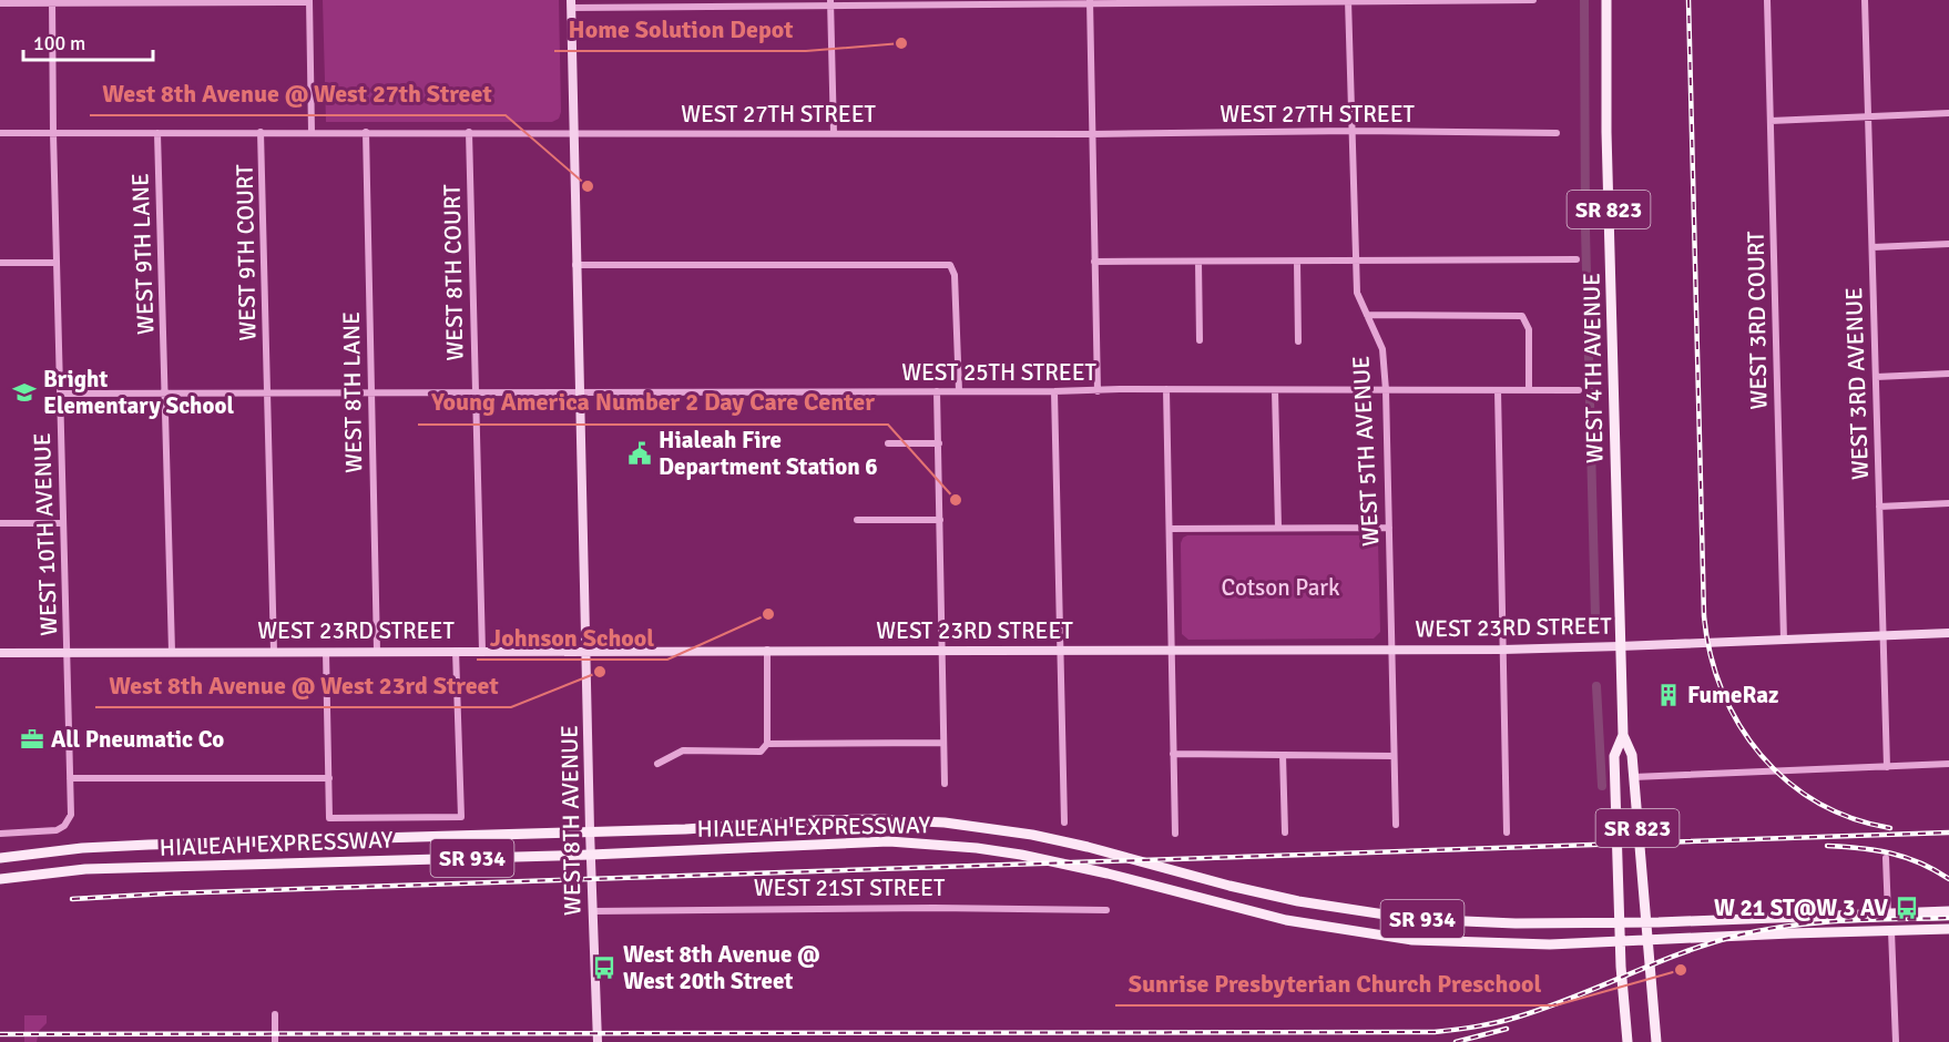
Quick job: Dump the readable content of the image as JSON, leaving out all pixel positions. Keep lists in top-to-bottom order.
{
  "streets": {
    "main road": [
      "SR 823",
      "WEST 4TH AVENUE",
      "HIALEAH EXPRESSWAY",
      "SR 934"
    ],
    "street": [
      "WEST 27TH STREET",
      "WEST 9TH COURT",
      "WEST 9TH LANE",
      "WEST 8TH COURT",
      "WEST 3RD COURT",
      "WEST 25TH STREET",
      "WEST 3RD AVENUE",
      "WEST 8TH LANE",
      "WEST 5TH AVENUE",
      "WEST 10TH AVENUE",
      "WEST 23RD STREET",
      "WEST 8TH AVENUE",
      "WEST 21ST STREET"
    ]
  },
  "crossings": [
    ["WEST 27TH STREET", "WEST 9TH COURT"],
    ["WEST 27TH STREET", "WEST 9TH LANE"],
    ["WEST 27TH STREET", "WEST 8TH COURT"],
    ["WEST 27TH STREET", "WEST 8TH LANE"],
    ["WEST 27TH STREET", "WEST 5TH AVENUE"],
    ["WEST 27TH STREET", "WEST 10TH AVENUE"],
    ["WEST 27TH STREET", "WEST 8TH AVENUE"],
    ["WEST 9TH COURT", "WEST 25TH STREET"],
    ["WEST 9TH COURT", "WEST 23RD STREET"],
    ["WEST 9TH LANE", "WEST 25TH STREET"],
    ["WEST 9TH LANE", "WEST 23RD STREET"],
    ["WEST 8TH COURT", "WEST 25TH STREET"],
    ["WEST 8TH COURT", "WEST 23RD STREET"],
    ["WEST 3RD COURT", "WEST 23RD STREET"],
    ["WEST 4TH AVENUE", "WEST 23RD STREET"],
    ["WEST 4TH AVENUE", "HIALEAH EXPRESSWAY"],
    ["WEST 4TH AVENUE", "SR 934"],
    ["WEST 25TH STREET", "WEST 8TH LANE"],
    ["WEST 25TH STREET", "WEST 5TH AVENUE"],
    ["WEST 25TH STREET", "WEST 10TH AVENUE"],
    ["WEST 25TH STREET", "WEST 8TH AVENUE"],
    ["WEST 3RD AVENUE", "WEST 23RD STREET"],
    ["WEST 8TH LANE", "WEST 23RD STREET"],
    ["WEST 5TH AVENUE", "WEST 23RD STREET"],
    ["WEST 10TH AVENUE", "WEST 23RD STREET"],
    ["WEST 23RD STREET", "WEST 8TH AVENUE"],
    ["WEST 8TH AVENUE", "HIALEAH EXPRESSWAY"],
    ["WEST 8TH AVENUE", "WEST 21ST STREET"],
    ["HIALEAH EXPRESSWAY", "SR 934"]
  ],
  "parks": ["Cotson Park"],
  "places": {
    "other": [
      "Home Solution Depot",
      "West 8th Avenue @ West 27th Street",
      "Young America Number 2 Day Care Center",
      "Johnson School",
      "West 8th Avenue @ West 23rd Street",
      "Sunrise Presbyterian Church Preschool"
    ],
    "school or university": ["Bright Elementary School"],
    "public building": ["Hialeah Fire Department Station 6"],
    "building": ["FumeRaz"],
    "office": ["All Pneumatic Co"],
    "bus stop": ["W 21 ST@W 3 AV", "West 8th Avenue @ West 20th Street"]
  },
  "scale_bar": "100 m"
}
